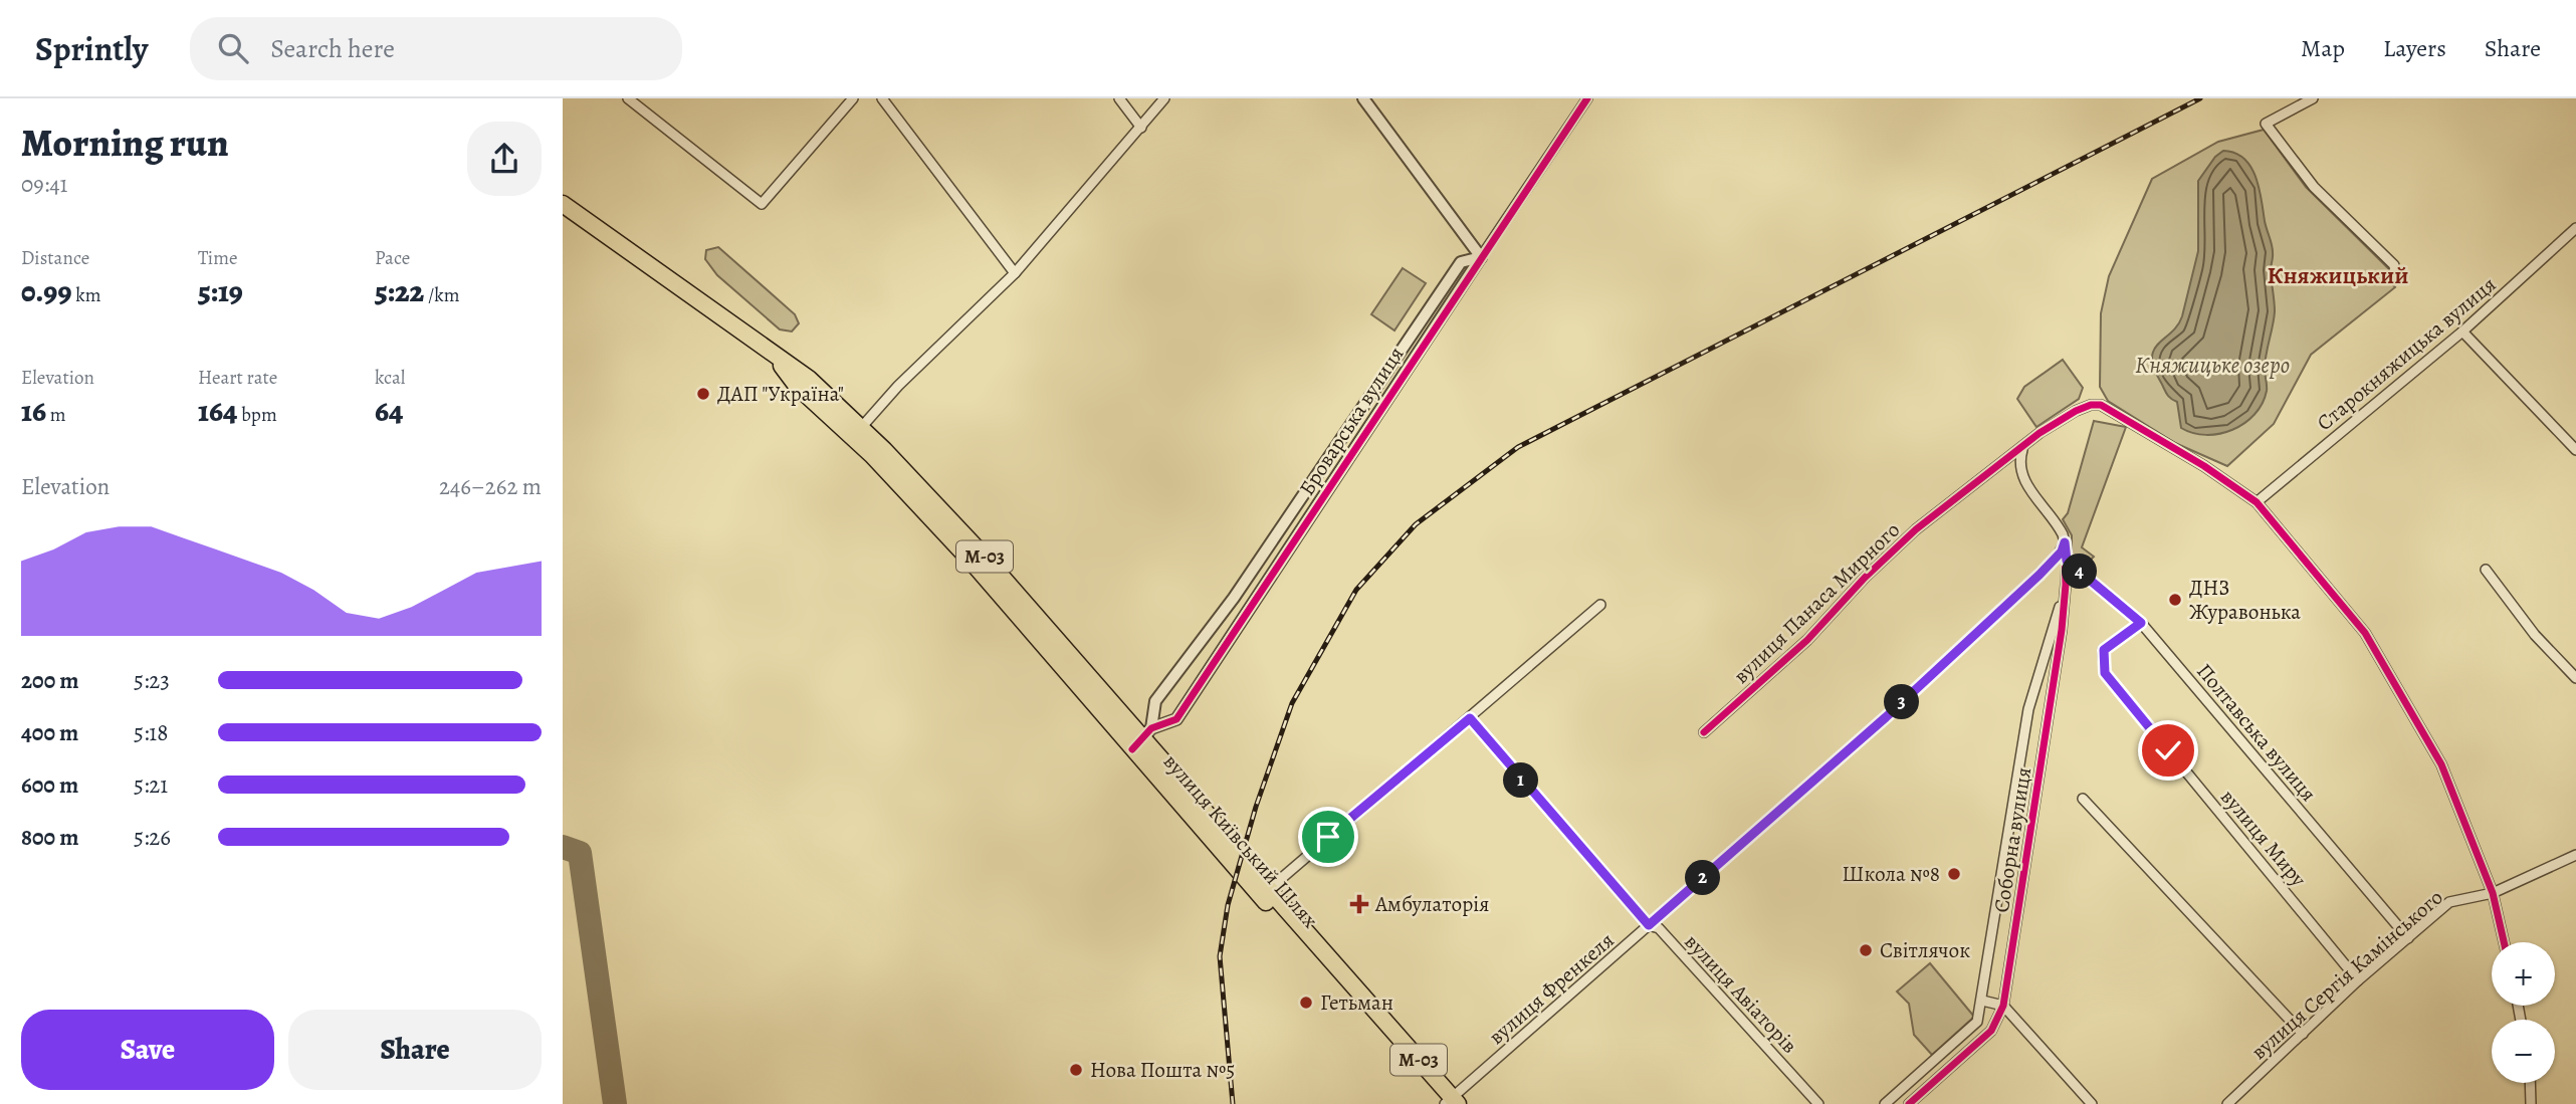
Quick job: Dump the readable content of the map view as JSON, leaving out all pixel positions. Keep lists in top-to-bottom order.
{
  "streets": {
    "highway": ["М-03", "вулиця Київський Шлях"],
    "street": [
      "Старокняжицька вулиця",
      "Броварська вулиця",
      "вулиця Панаса Мирного",
      "Полтавська вулиця",
      "вулиця Миру",
      "Соборна вулиця",
      "вулиця Сергія Камінського",
      "вулиця Френкеля",
      "вулиця Авіаторів"
    ]
  },
  "crossings": [
    ["Броварська вулиця", "вулиця Київський Шлях"],
    ["Полтавська вулиця", "вулиця Миру"],
    ["Полтавська вулиця", "Соборна вулиця"],
    ["Полтавська вулиця", "вулиця Сергія Камінського"],
    ["вулиця Миру", "вулиця Сергія Камінського"],
    ["Соборна вулиця", "вулиця Френкеля"],
    ["вулиця Київський Шлях", "вулиця Френкеля"],
    ["вулиця Френкеля", "вулиця Авіаторів"]
  ],
  "districts": ["Княжицький"],
  "water": ["Княжицьке озеро"],
  "places": {
    "other": [
      "ДАП \"Україна\"",
      "ДНЗ Журавонька",
      "Школа №8",
      "Світлячок",
      "Гетьман",
      "Нова Пошта №5"
    ],
    "health": ["Амбулаторія"]
  },
  "page": {
    "header": "Sprintly",
    "search": "Search here",
    "nav": ["Map", "Layers", "Share"],
    "heading": ["Morning run", "09:41"],
    "stats": [
      ["Distance", "0.99 km"],
      ["Time", "5:19"],
      ["Pace", "5:22 /km"],
      ["Elevation", "16 m"],
      ["Heart rate", "164 bpm"],
      ["kcal", "64"]
    ],
    "chart": ["Elevation", "246–262 m"],
    "pins": [
      "4",
      "3",
      "1",
      "2"
    ],
    "list": [
      {
        "name": "200 m",
        "note": "5:23"
      },
      {
        "name": "400 m",
        "note": "5:18"
      },
      {
        "name": "600 m",
        "note": "5:21"
      },
      {
        "name": "800 m",
        "note": "5:26"
      }
    ],
    "map_buttons": ["+", "−"],
    "buttons": ["Save", "Share"]
  }
}
